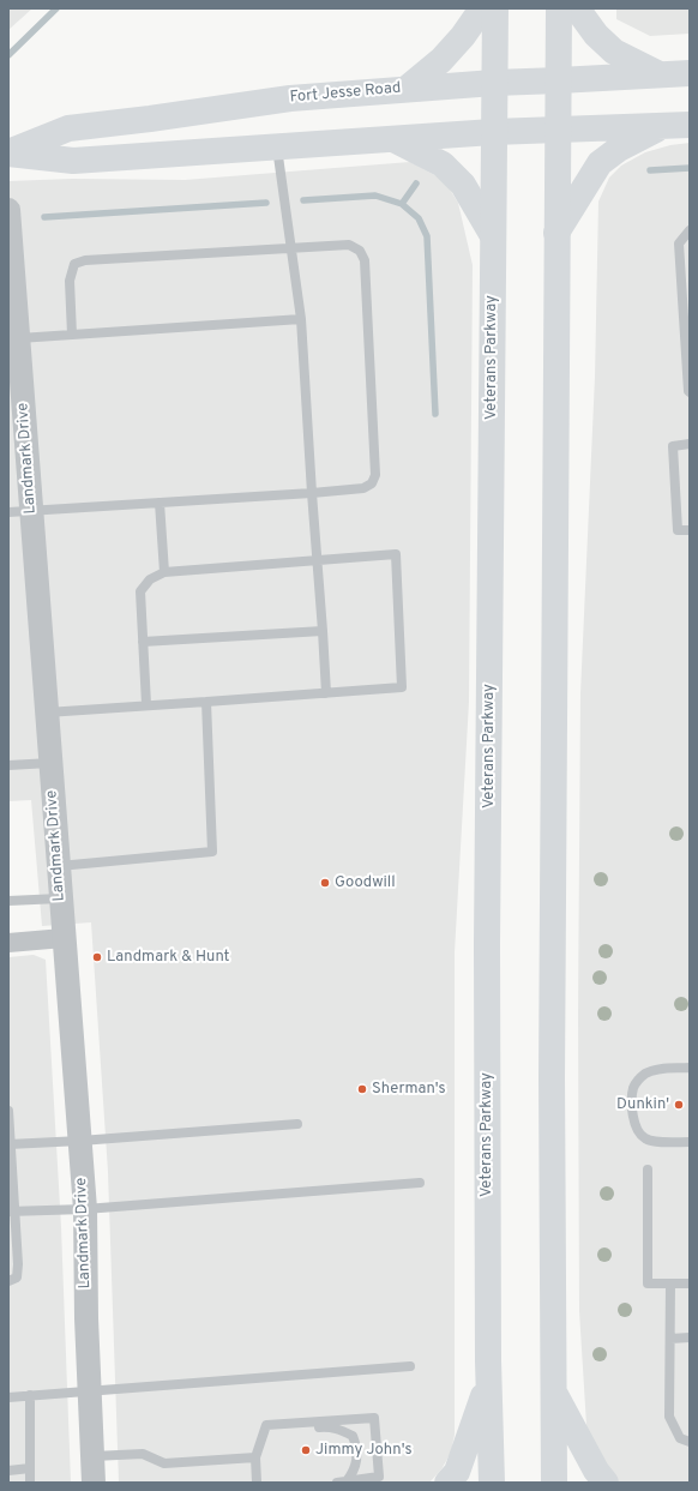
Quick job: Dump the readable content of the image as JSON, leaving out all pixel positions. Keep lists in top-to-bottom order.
{
  "streets": {
    "main road": ["Fort Jesse Road", "Veterans Parkway"],
    "street": ["Landmark Drive"]
  },
  "crossings": [
    ["Fort Jesse Road", "Veterans Parkway"]
  ],
  "places": [
    "Goodwill",
    "Landmark & Hunt",
    "Sherman's",
    "Dunkin'",
    "Jimmy John's"
  ]
}
